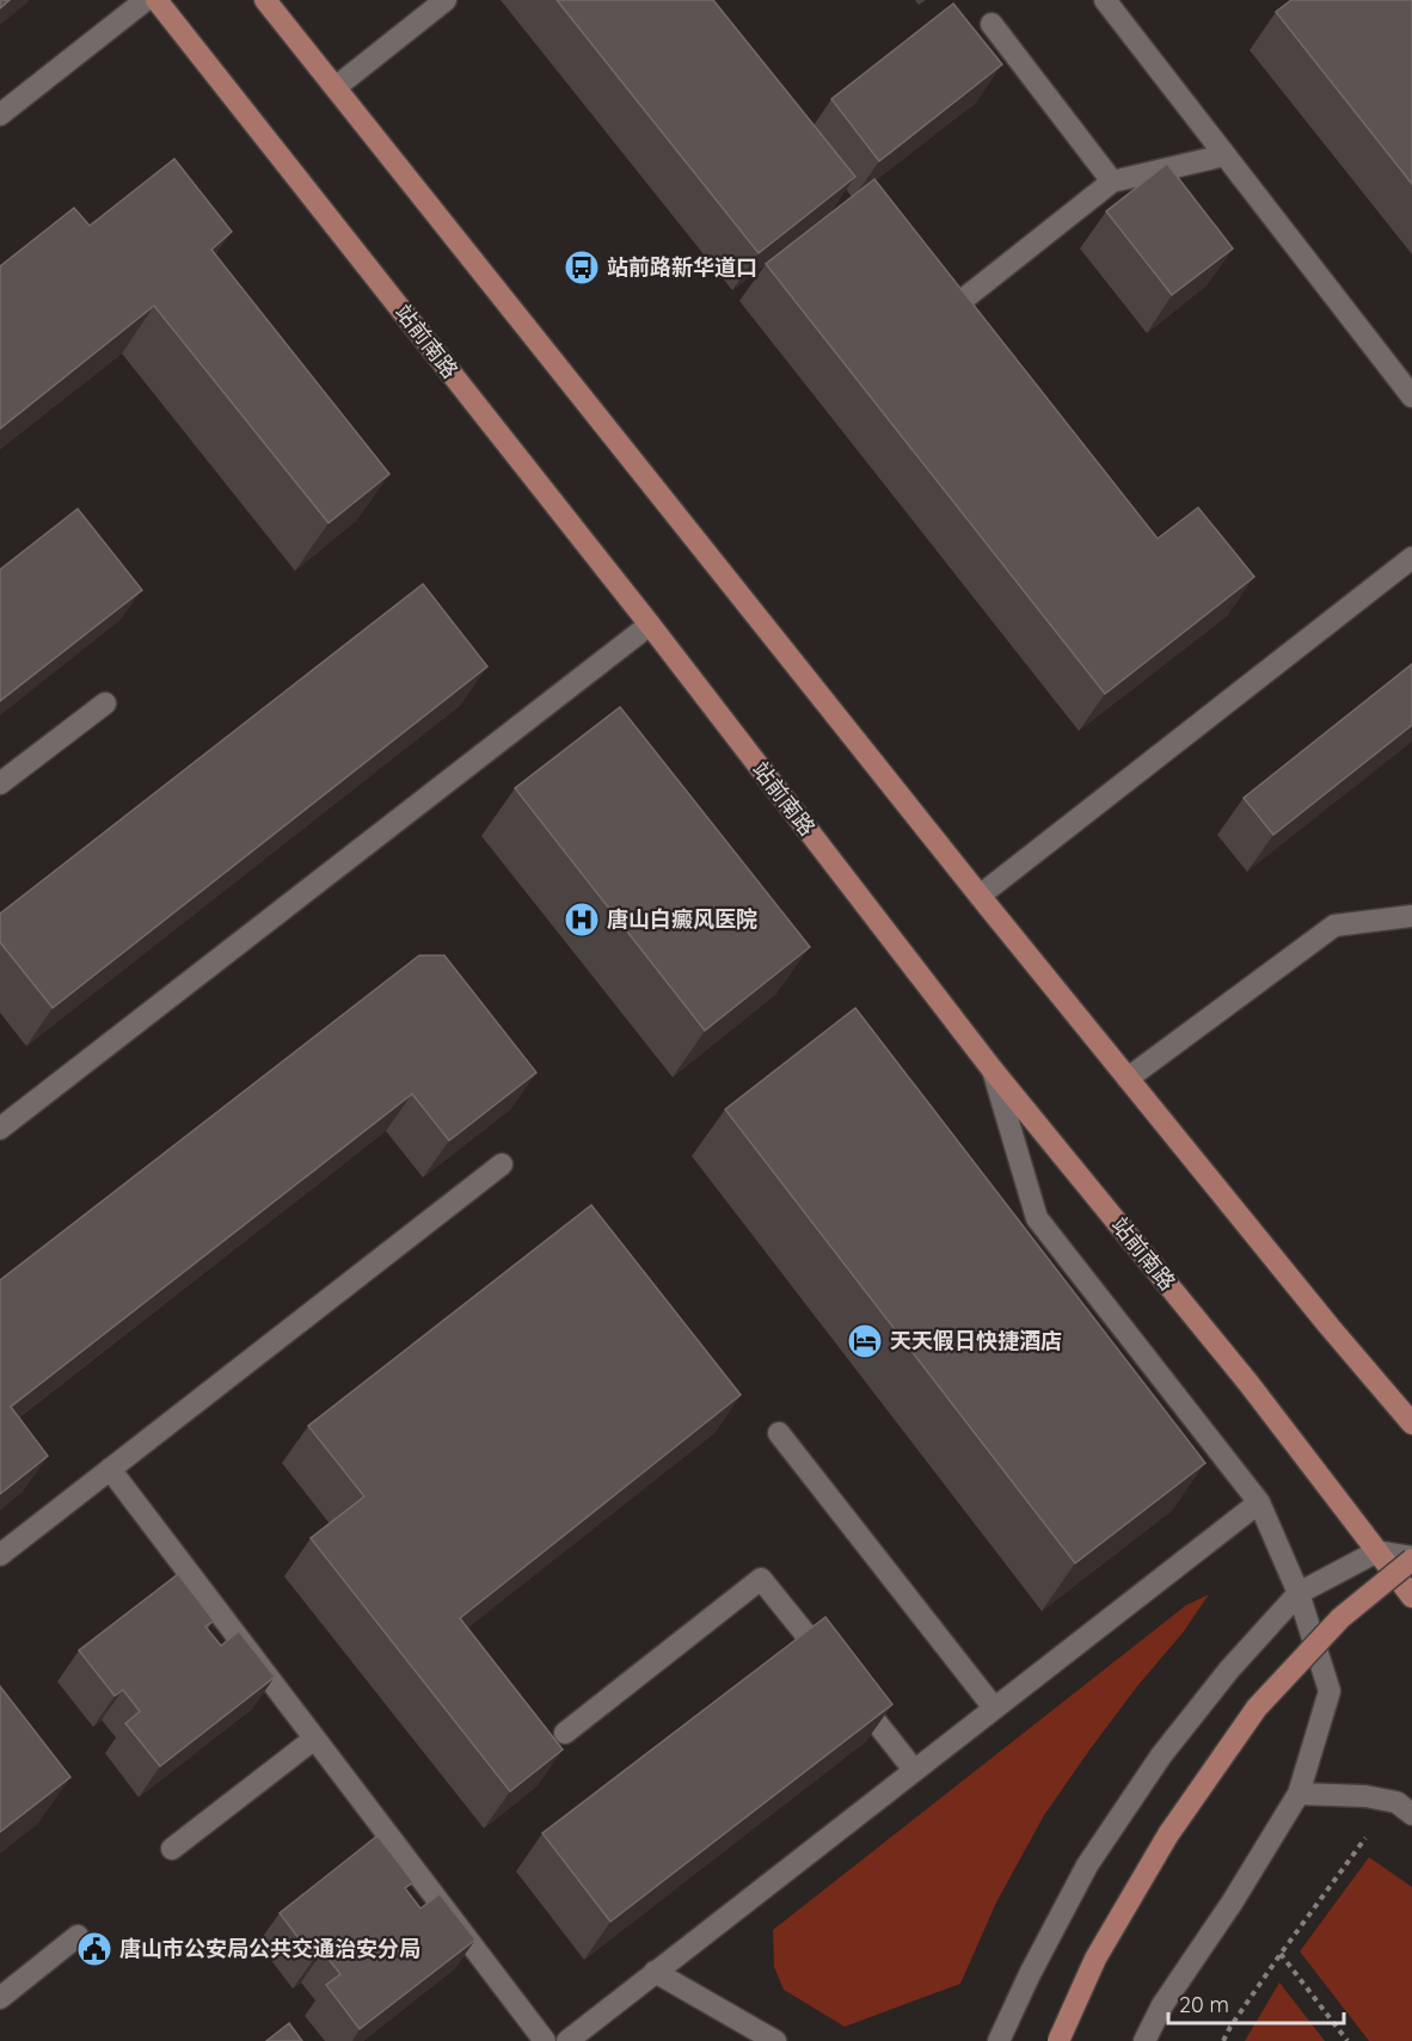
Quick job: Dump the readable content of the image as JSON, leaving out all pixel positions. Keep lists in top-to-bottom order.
{
  "streets": {
    "main road": ["站前南路"]
  },
  "places": {
    "bus stop": ["站前路新华道口"],
    "hospital": ["唐山白癜风医院"],
    "hotel": ["天天假日快捷酒店"],
    "public building": ["唐山市公安局公共交通治安分局"]
  },
  "scale_bar": "20 m"
}
